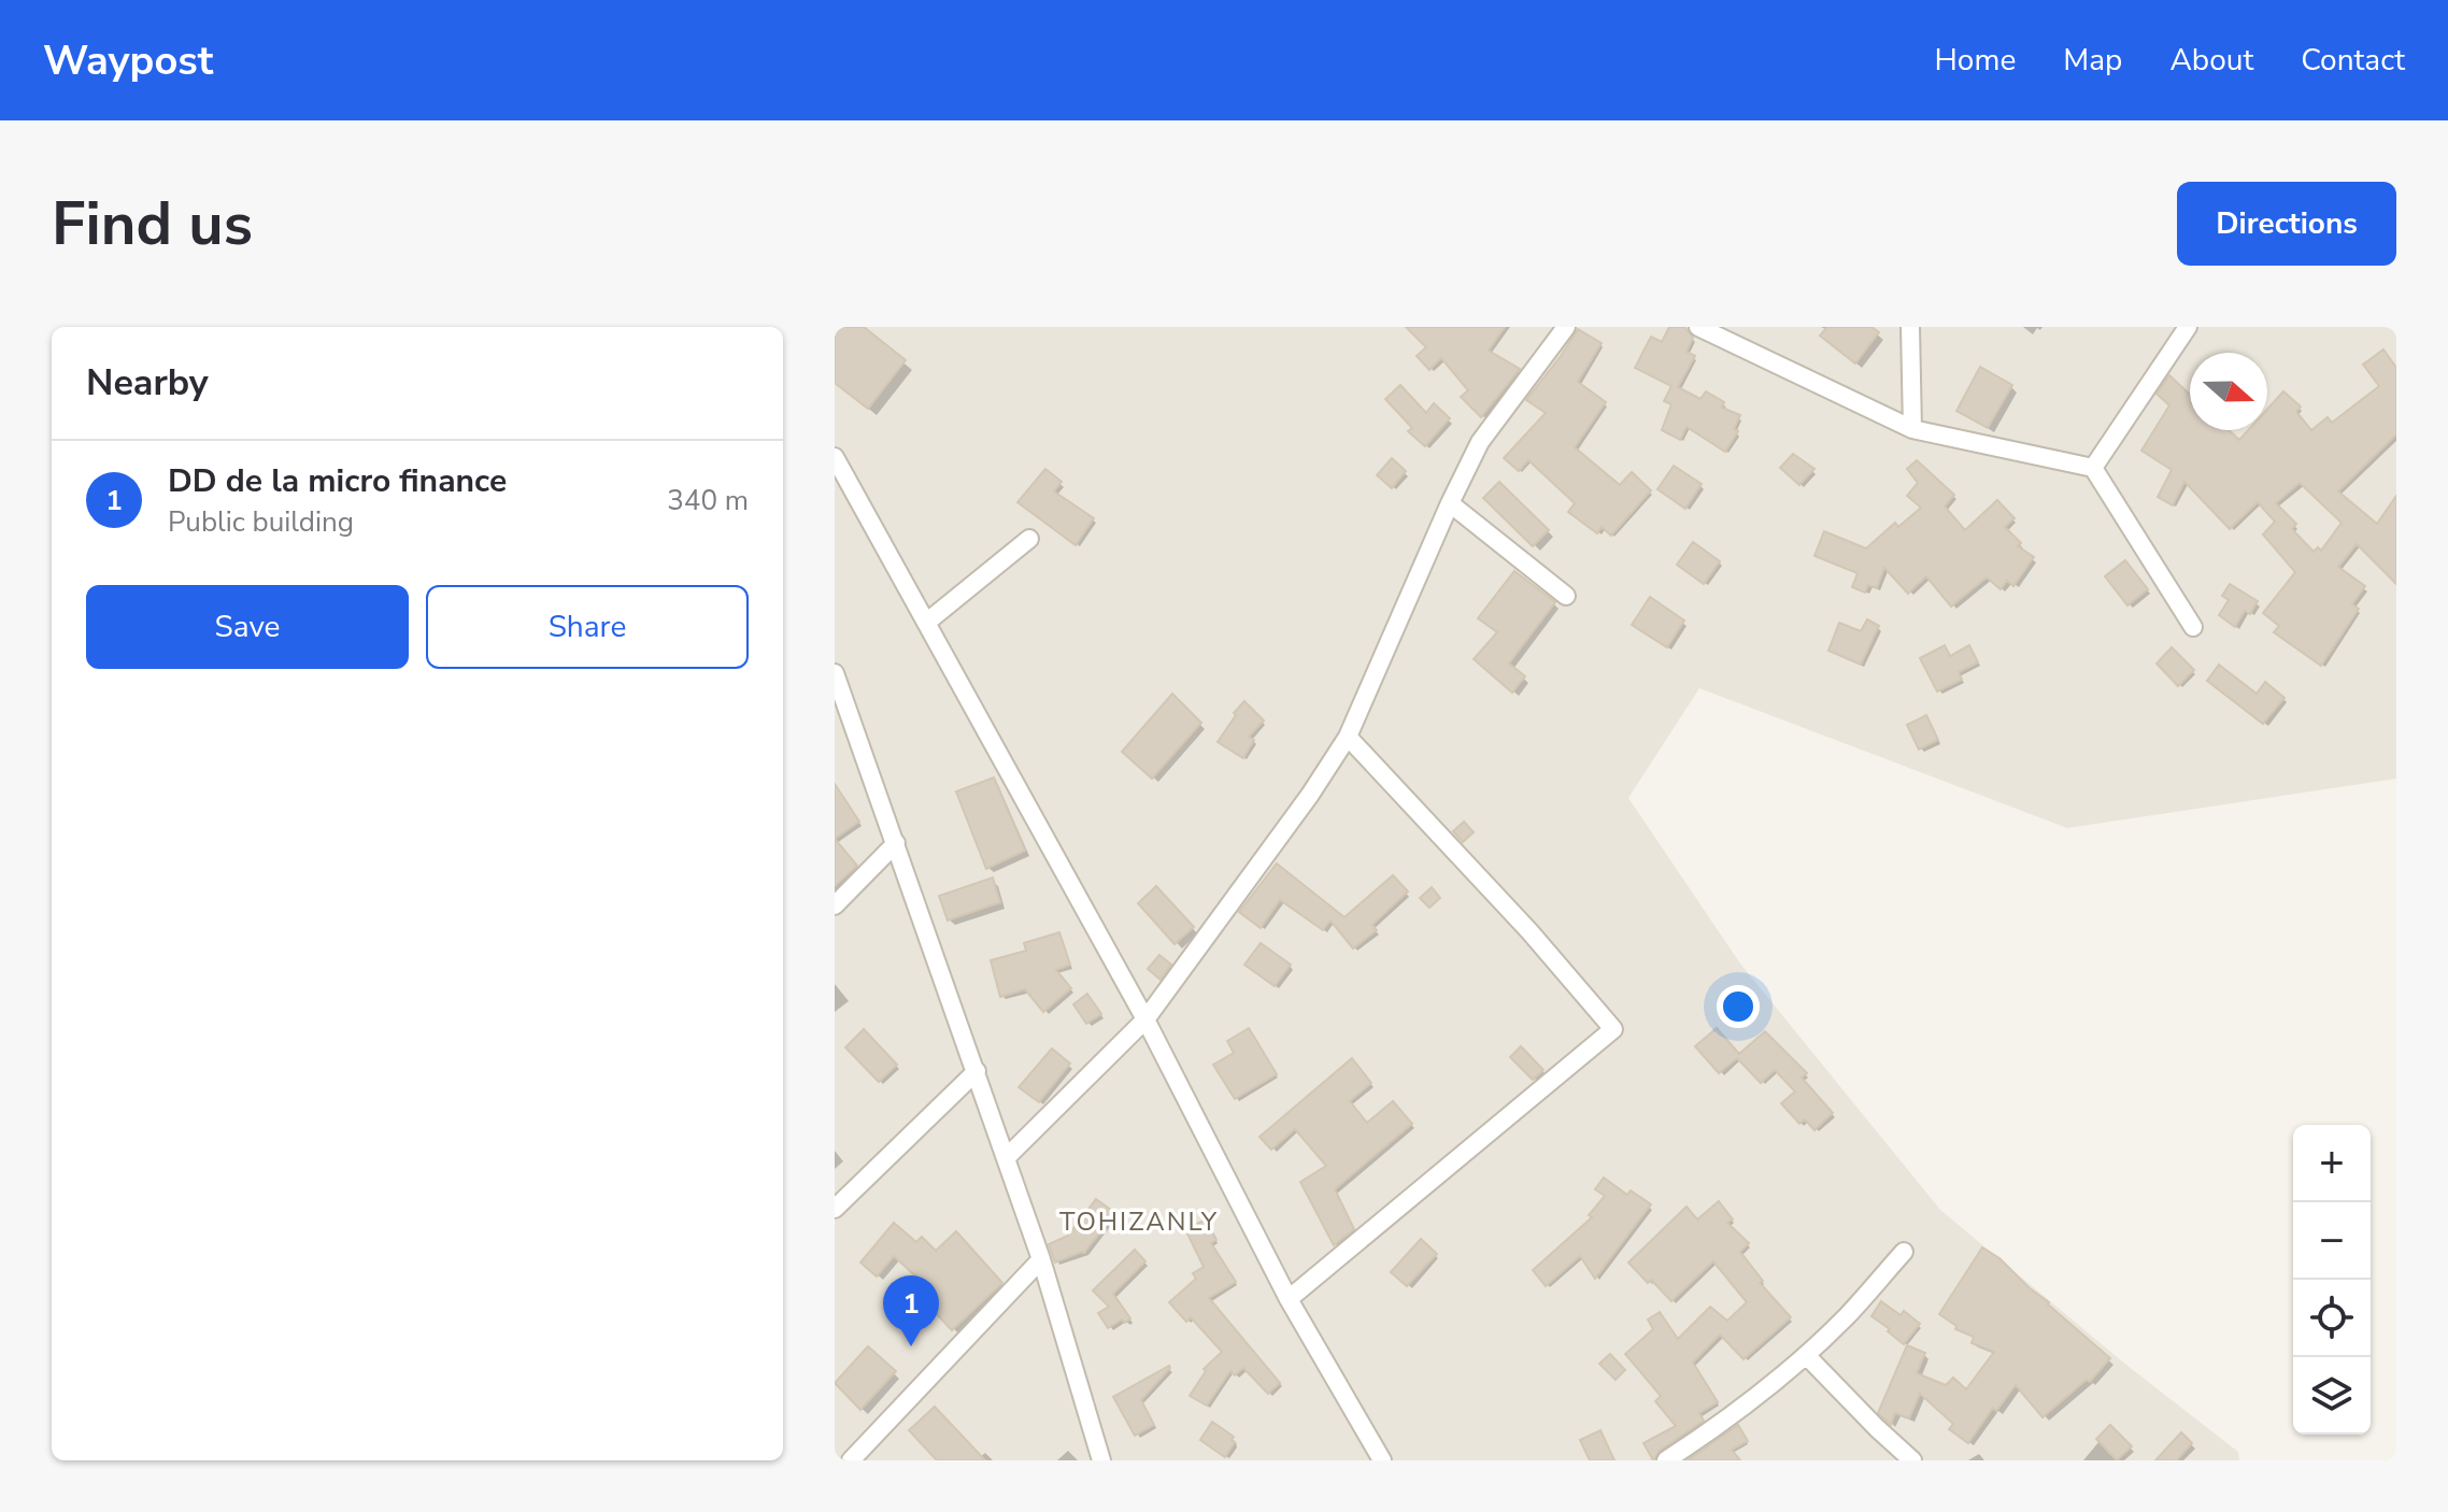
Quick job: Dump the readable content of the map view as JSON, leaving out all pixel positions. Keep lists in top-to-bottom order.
{
  "districts": ["TOHIZANLY"],
  "north": "right",
  "page": {
    "header": "Waypost",
    "nav": [
      "Home",
      "Map",
      "About",
      "Contact"
    ],
    "buttons": [
      "Directions",
      ["Save", "Share"]
    ],
    "title": "Find us",
    "heading": "Nearby",
    "list": [
      {
        "mark": "1",
        "name": "DD de la micro finance",
        "note": "Public building",
        "value": "340 m"
      }
    ],
    "map_buttons": ["+", "−"],
    "pins": "1"
  }
}
